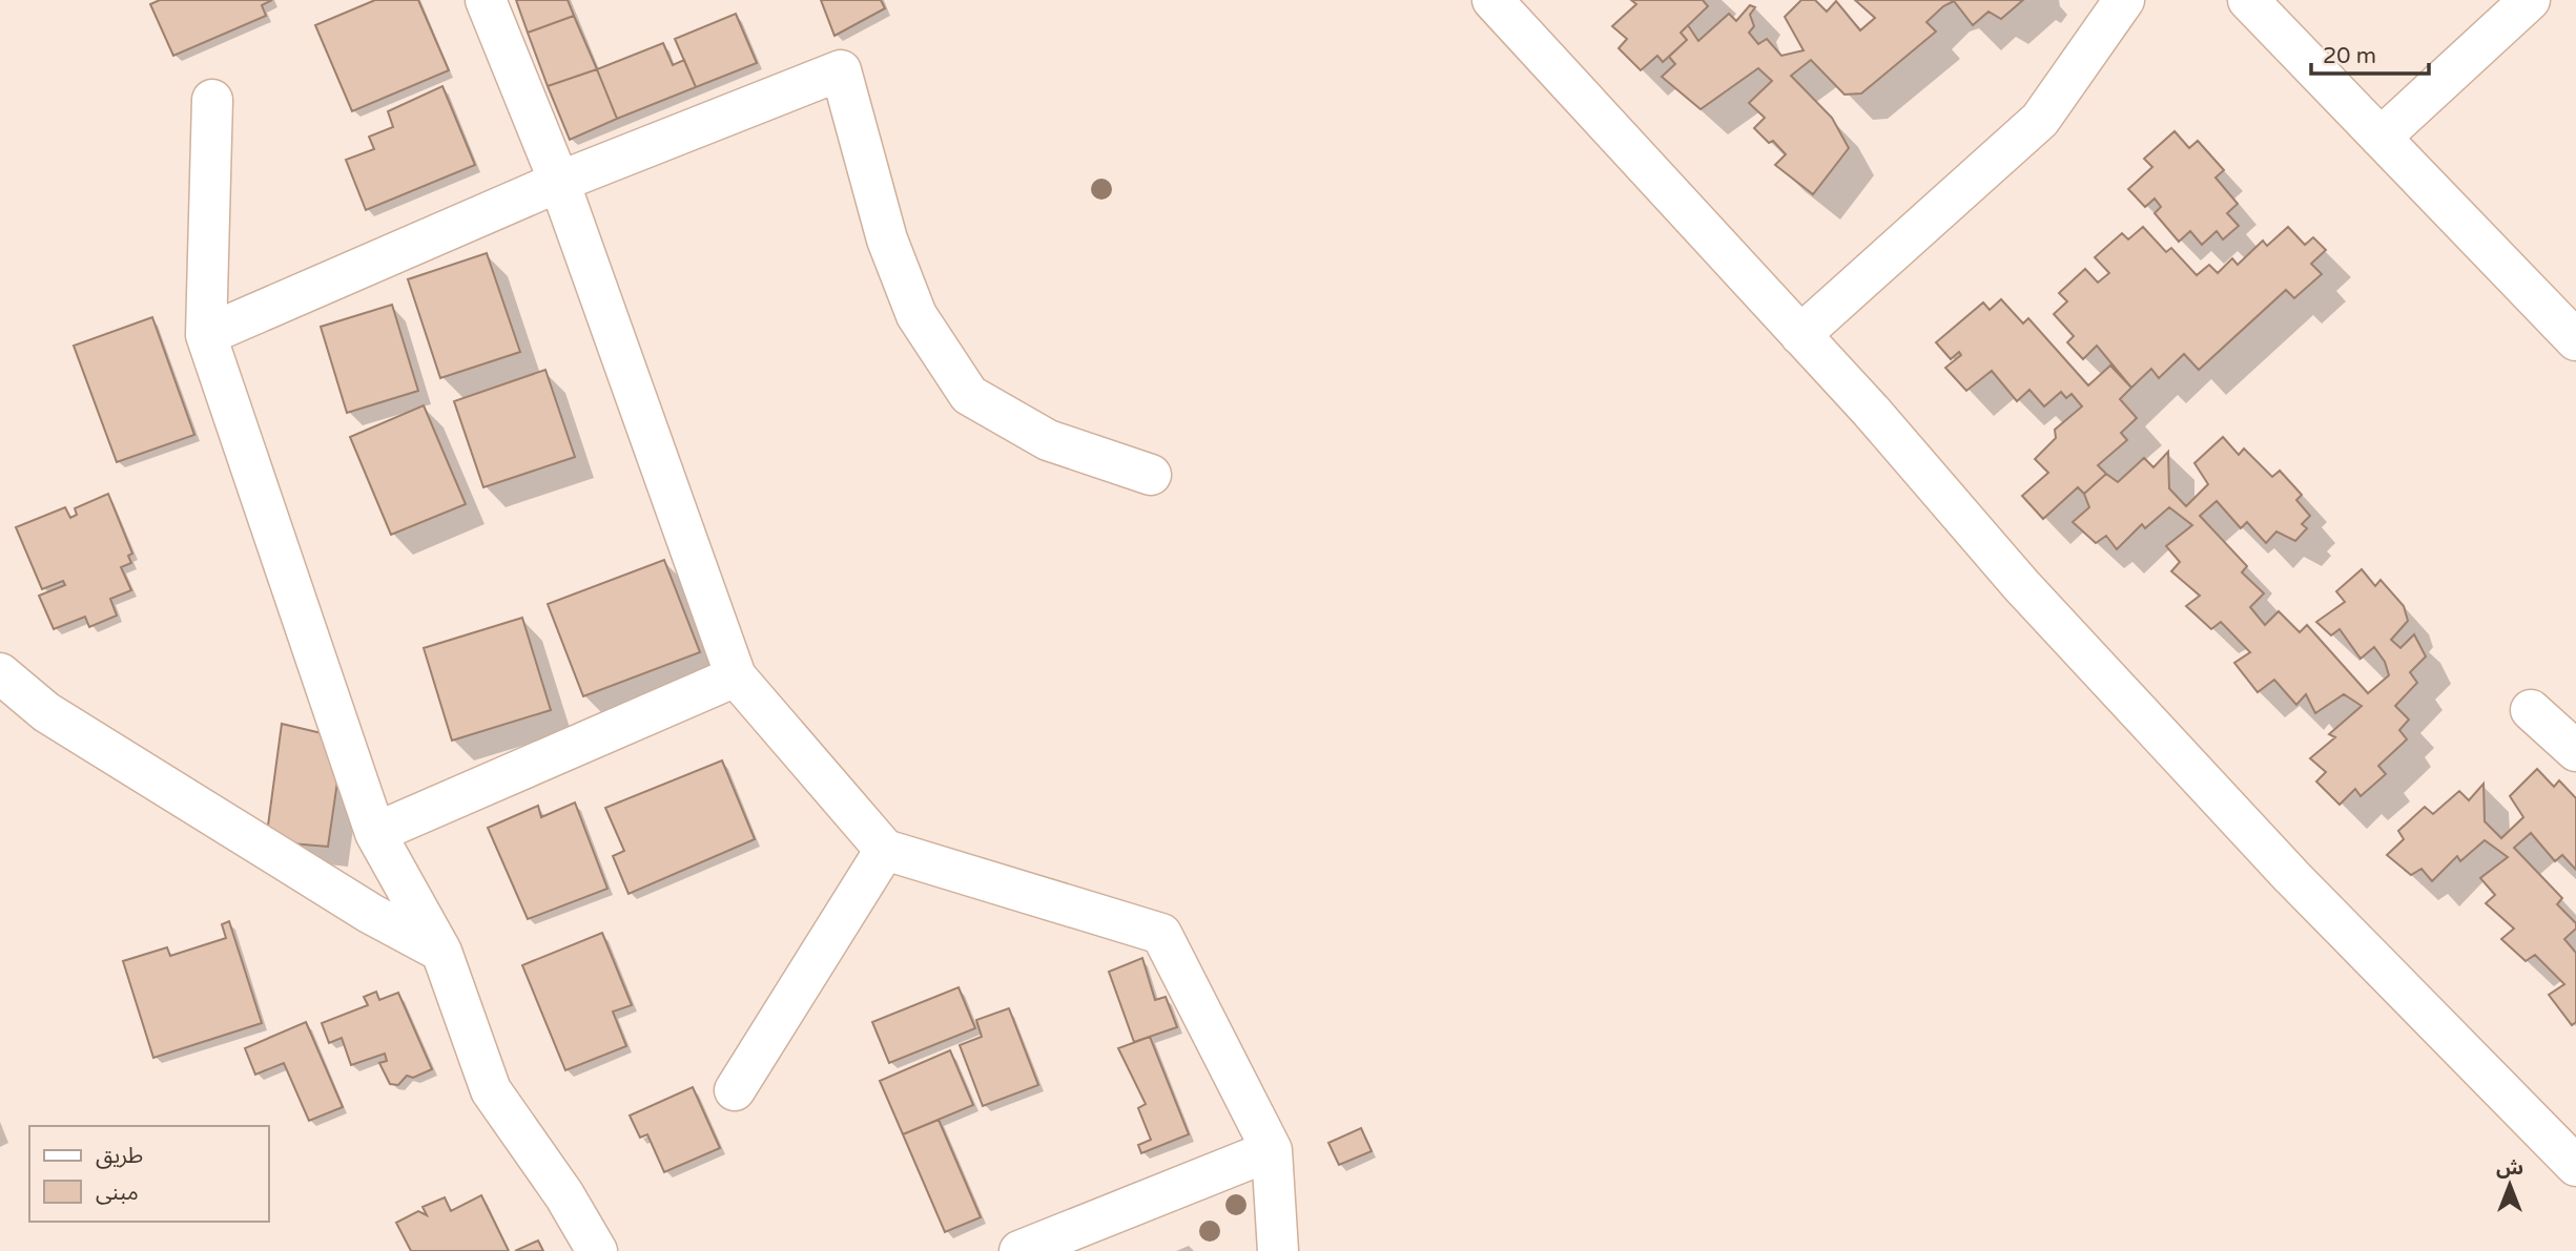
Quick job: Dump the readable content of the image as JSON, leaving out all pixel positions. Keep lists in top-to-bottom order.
{
  "legend": ["طريق", "مبنى"],
  "scale_bar": "20 m",
  "north": "top"
}
